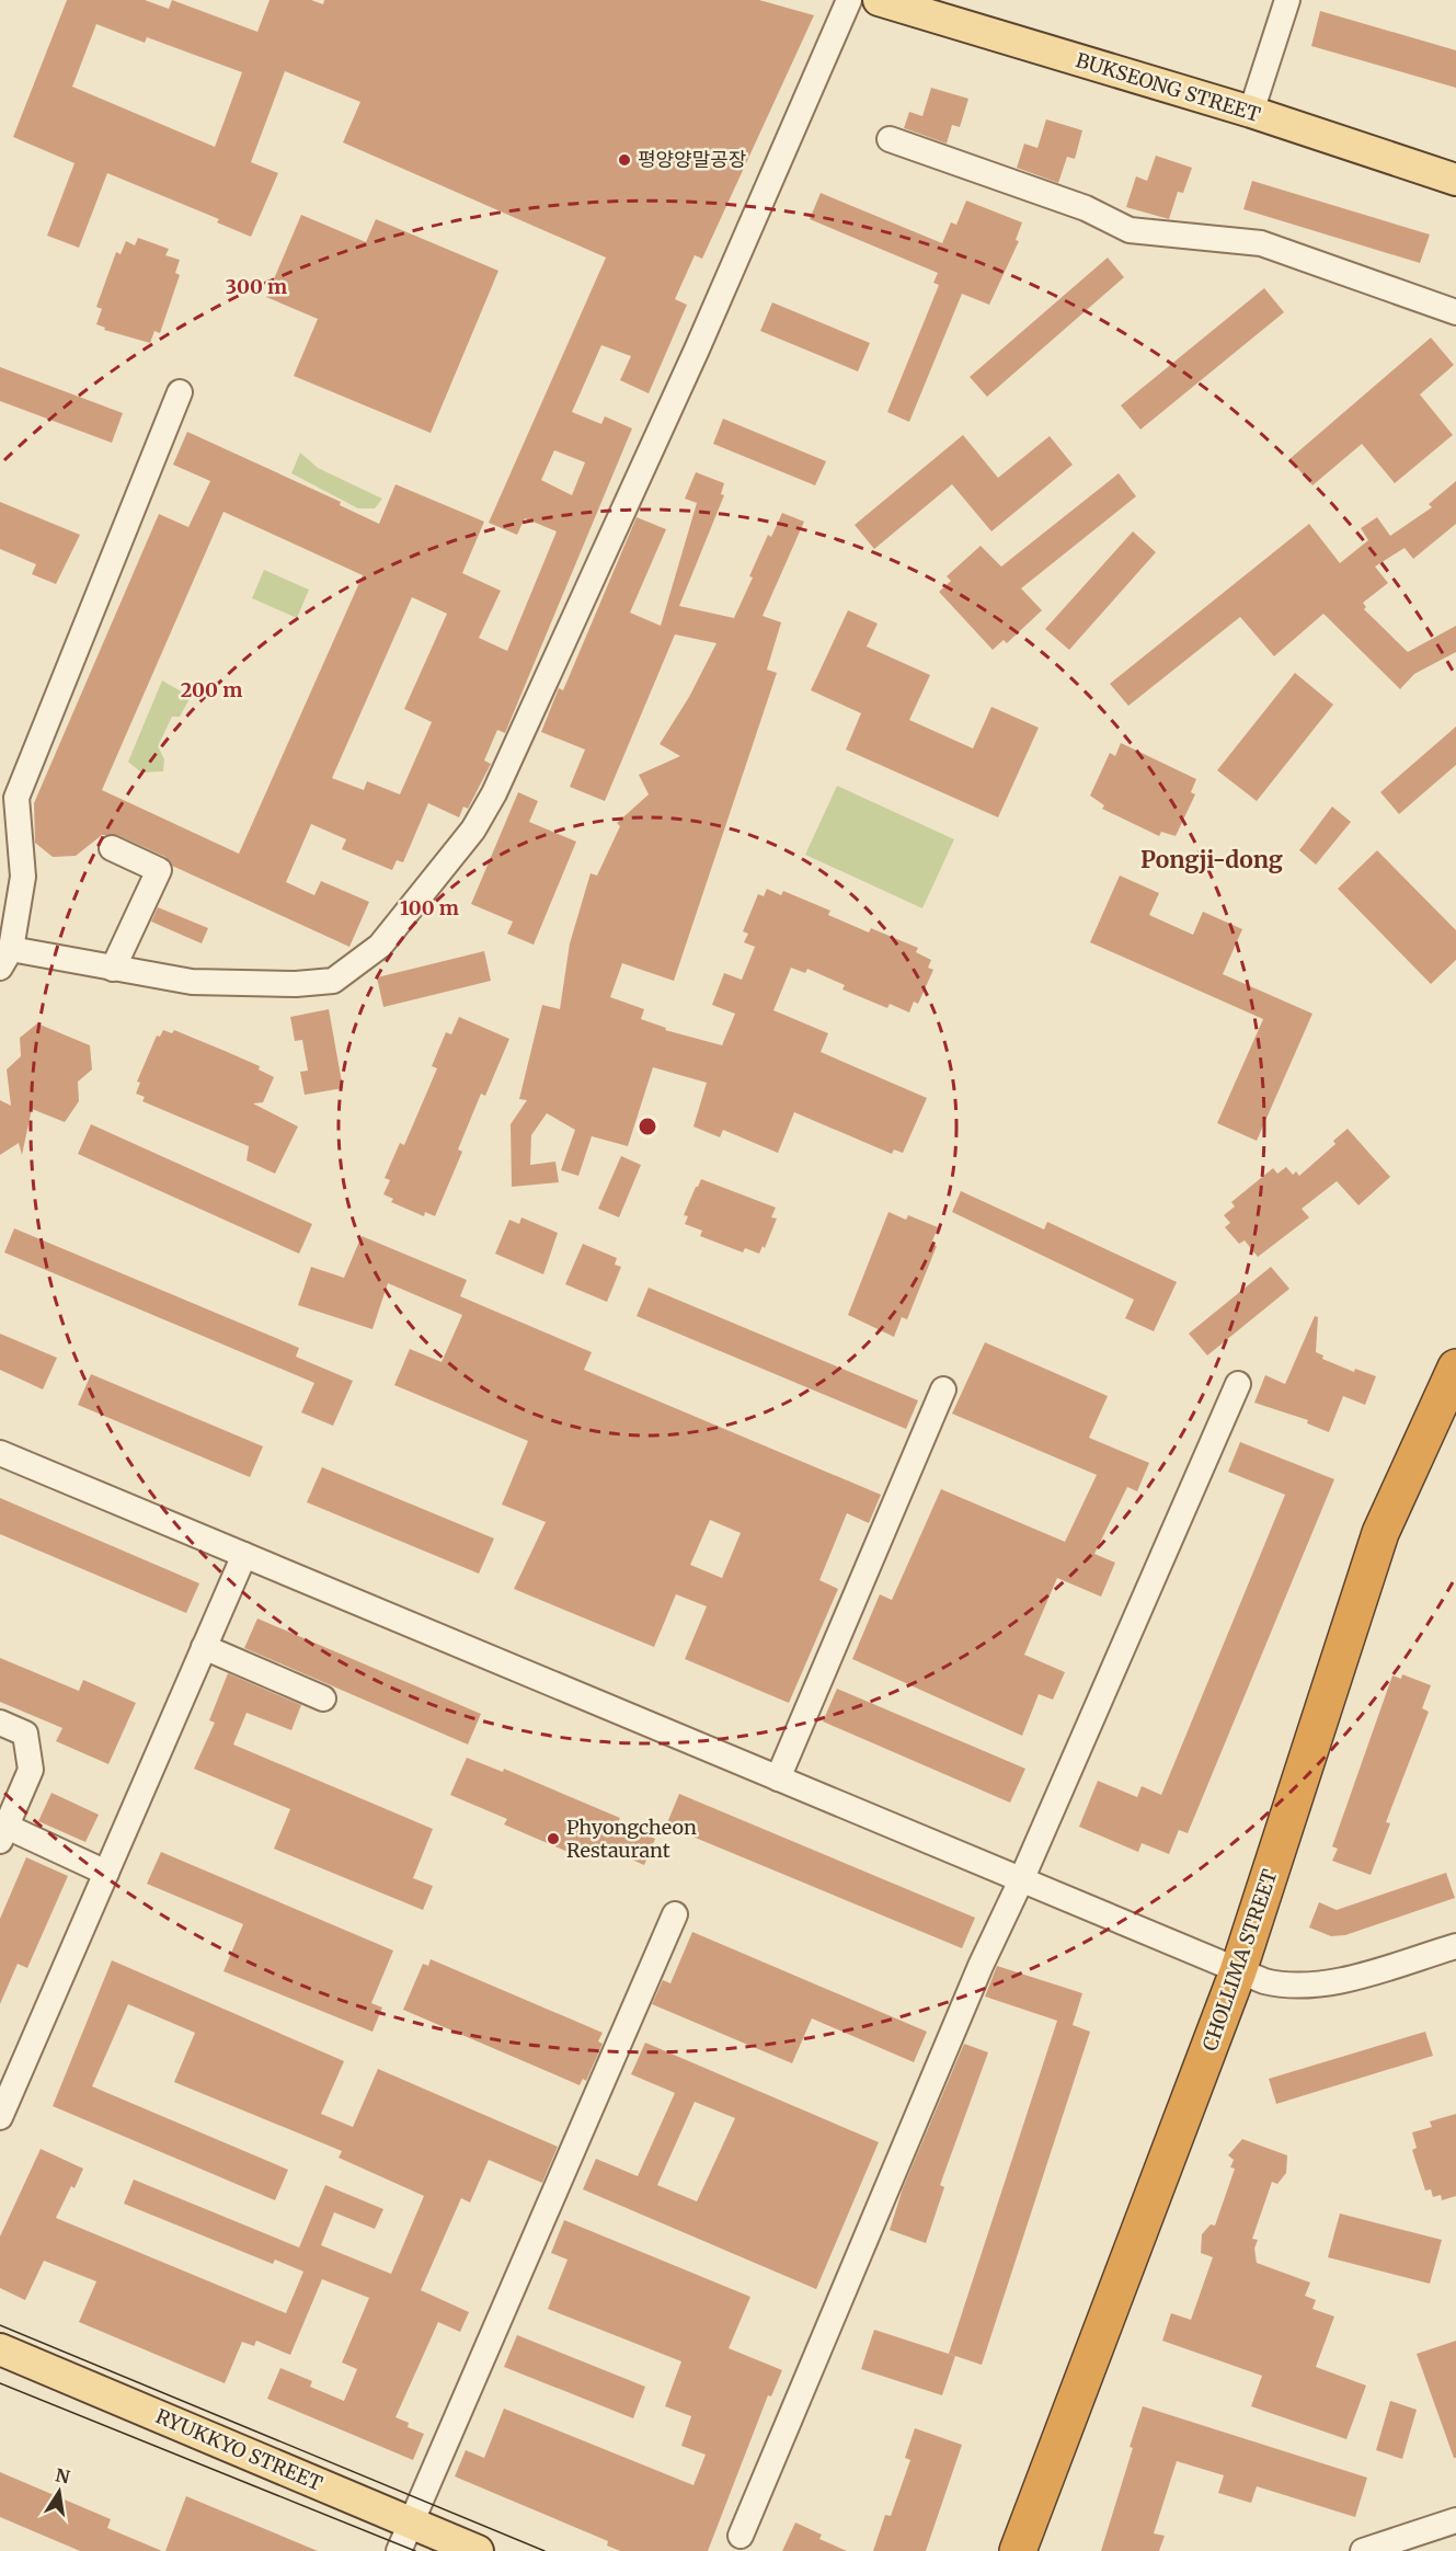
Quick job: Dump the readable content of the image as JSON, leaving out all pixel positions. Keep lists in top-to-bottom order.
{
  "streets": {
    "highway": ["CHOLLIMA STREET"],
    "main road": ["BUKSEONG STREET", "RYUKKYO STREET"]
  },
  "districts": ["Pongji-dong"],
  "places": ["평양양말공장", "Phyongcheon Restaurant"],
  "north": "top",
  "rings": ["300 m", "200 m", "100 m"]
}
